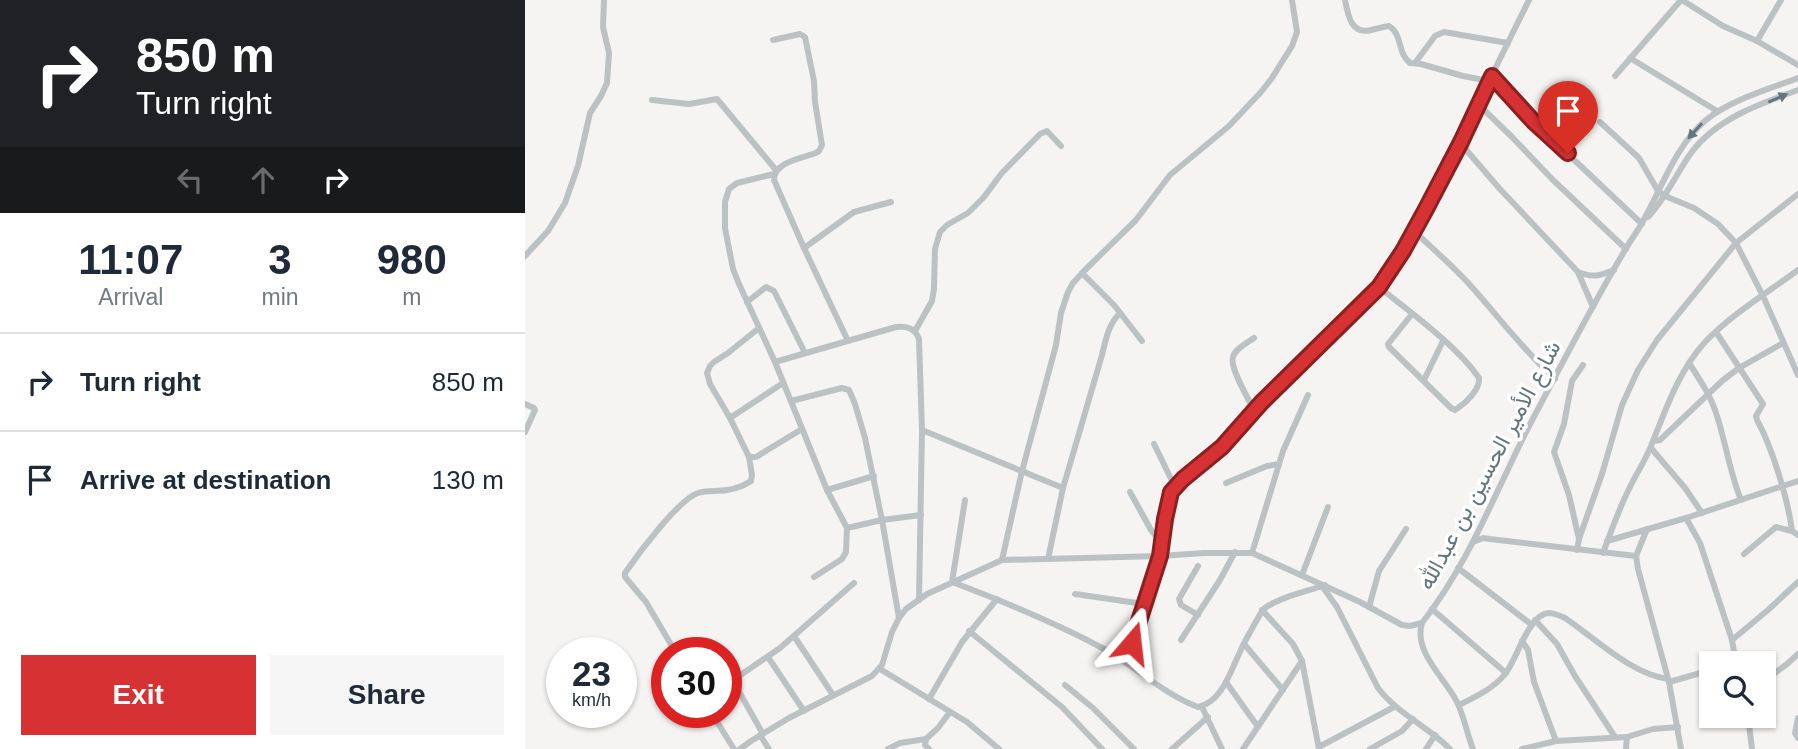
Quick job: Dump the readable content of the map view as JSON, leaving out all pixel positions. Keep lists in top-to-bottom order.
{
  "streets": {
    "street": ["شارع الأمير الحسين بن عبدالله"]
  },
  "page": {
    "turn": ["850 m", "Turn right"],
    "eta": [
      "11:07",
      "Arrival",
      "3",
      "min",
      "980",
      "m"
    ],
    "list": [
      {
        "name": "Turn right",
        "value": "850 m"
      },
      {
        "name": "Arrive at destination",
        "value": "130 m"
      }
    ],
    "speed": "23 km/h",
    "limit": "30",
    "buttons": ["Exit", "Share"]
  }
}
